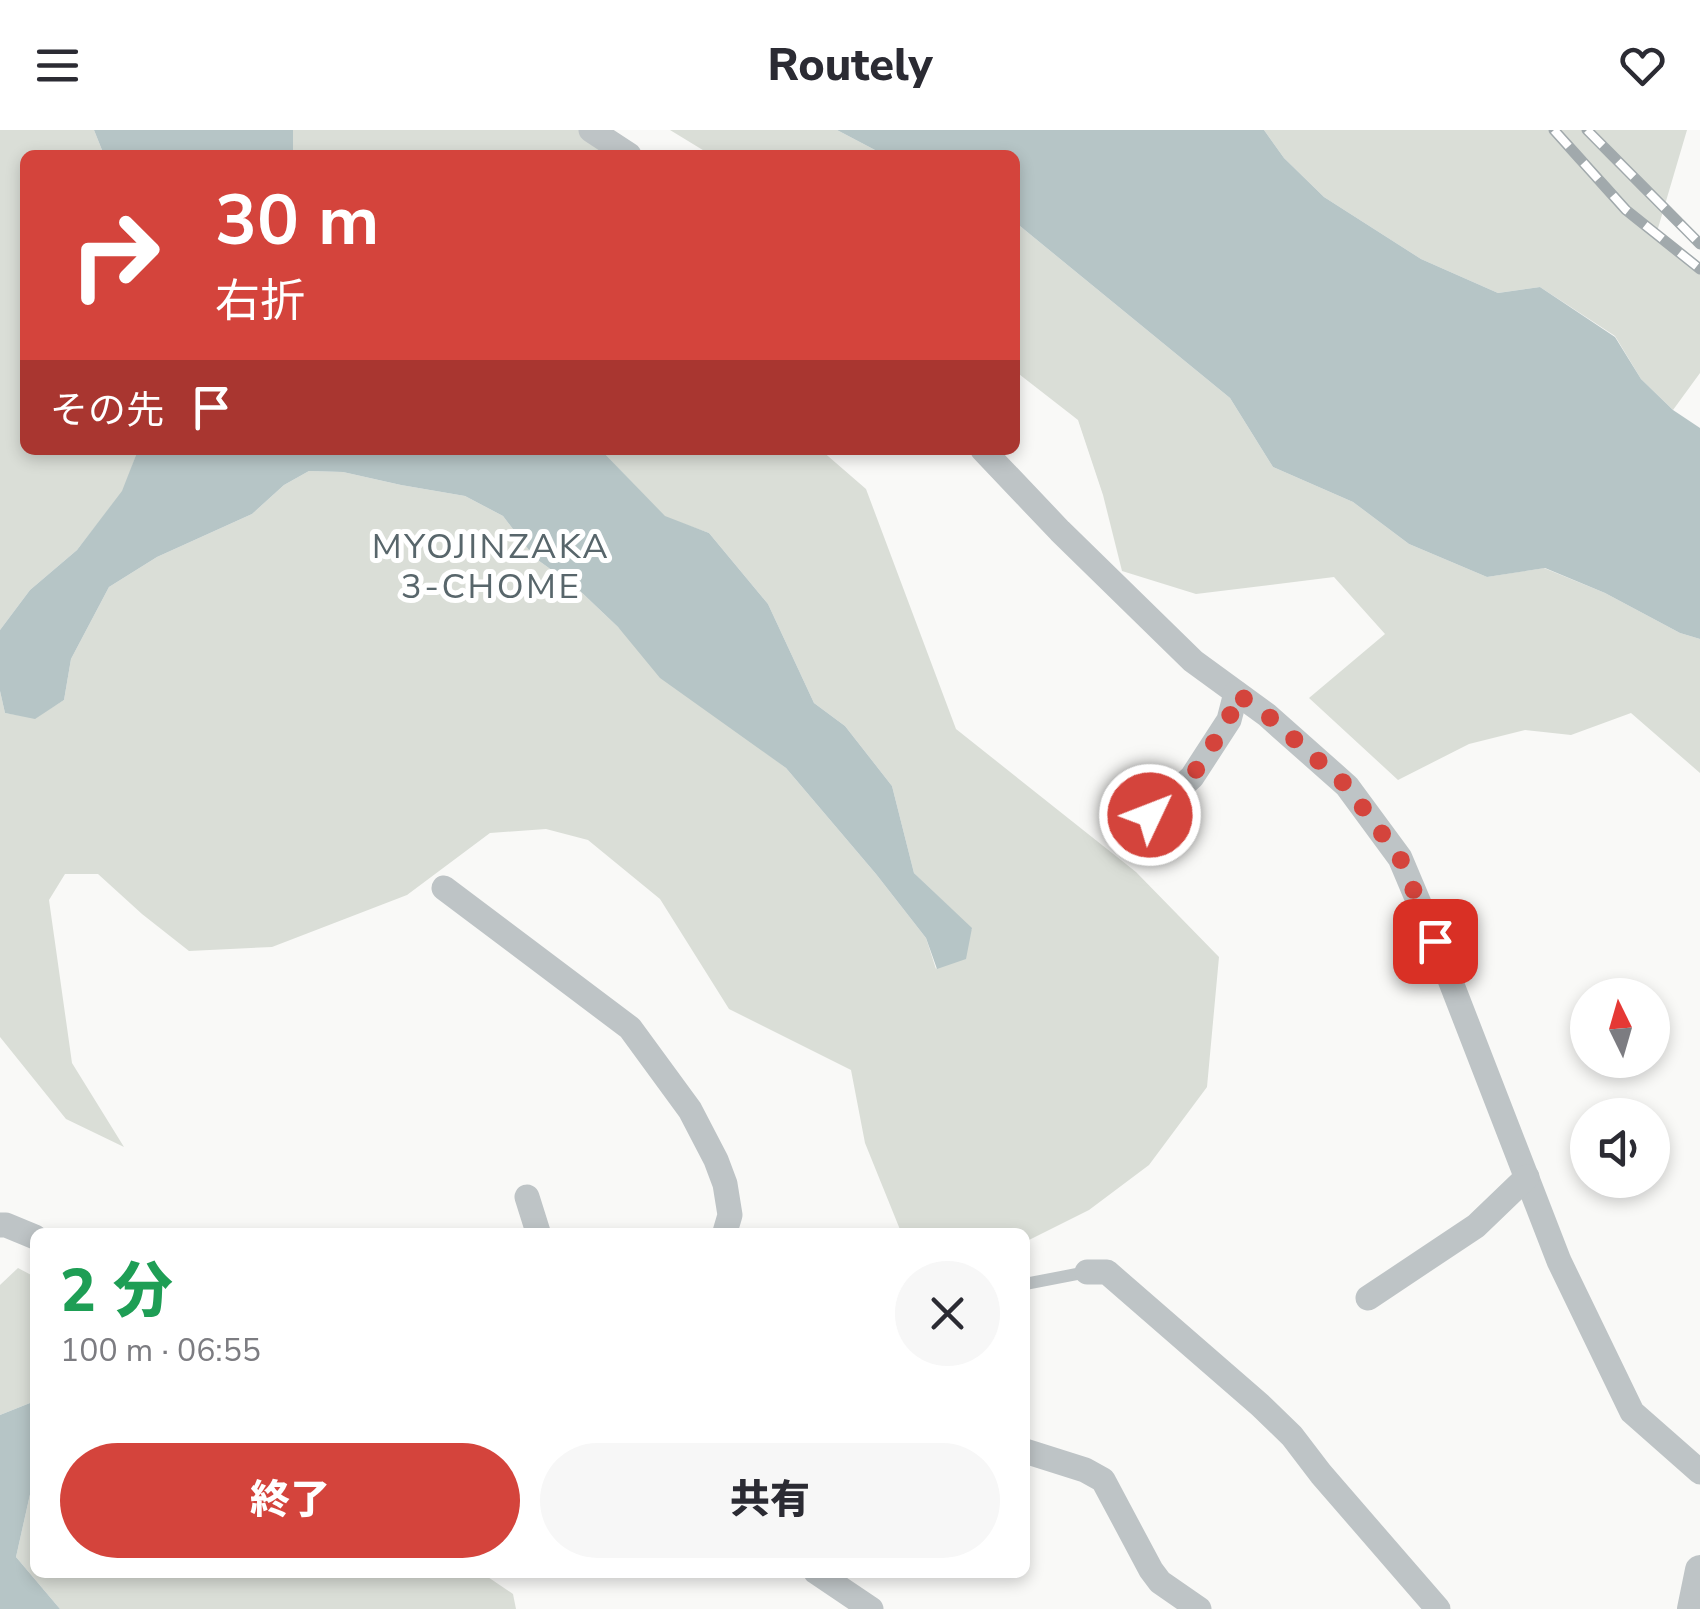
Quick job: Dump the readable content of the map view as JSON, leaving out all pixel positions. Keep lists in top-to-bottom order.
{
  "districts": ["MYOJINZAKA 3-CHOME"],
  "north": "top",
  "page": {
    "header": "Routely",
    "turn": ["30 m", "右折"],
    "then": "その先",
    "heading": ["2 分", "100 m · 06:55"],
    "buttons": ["終了", "共有"]
  }
}
